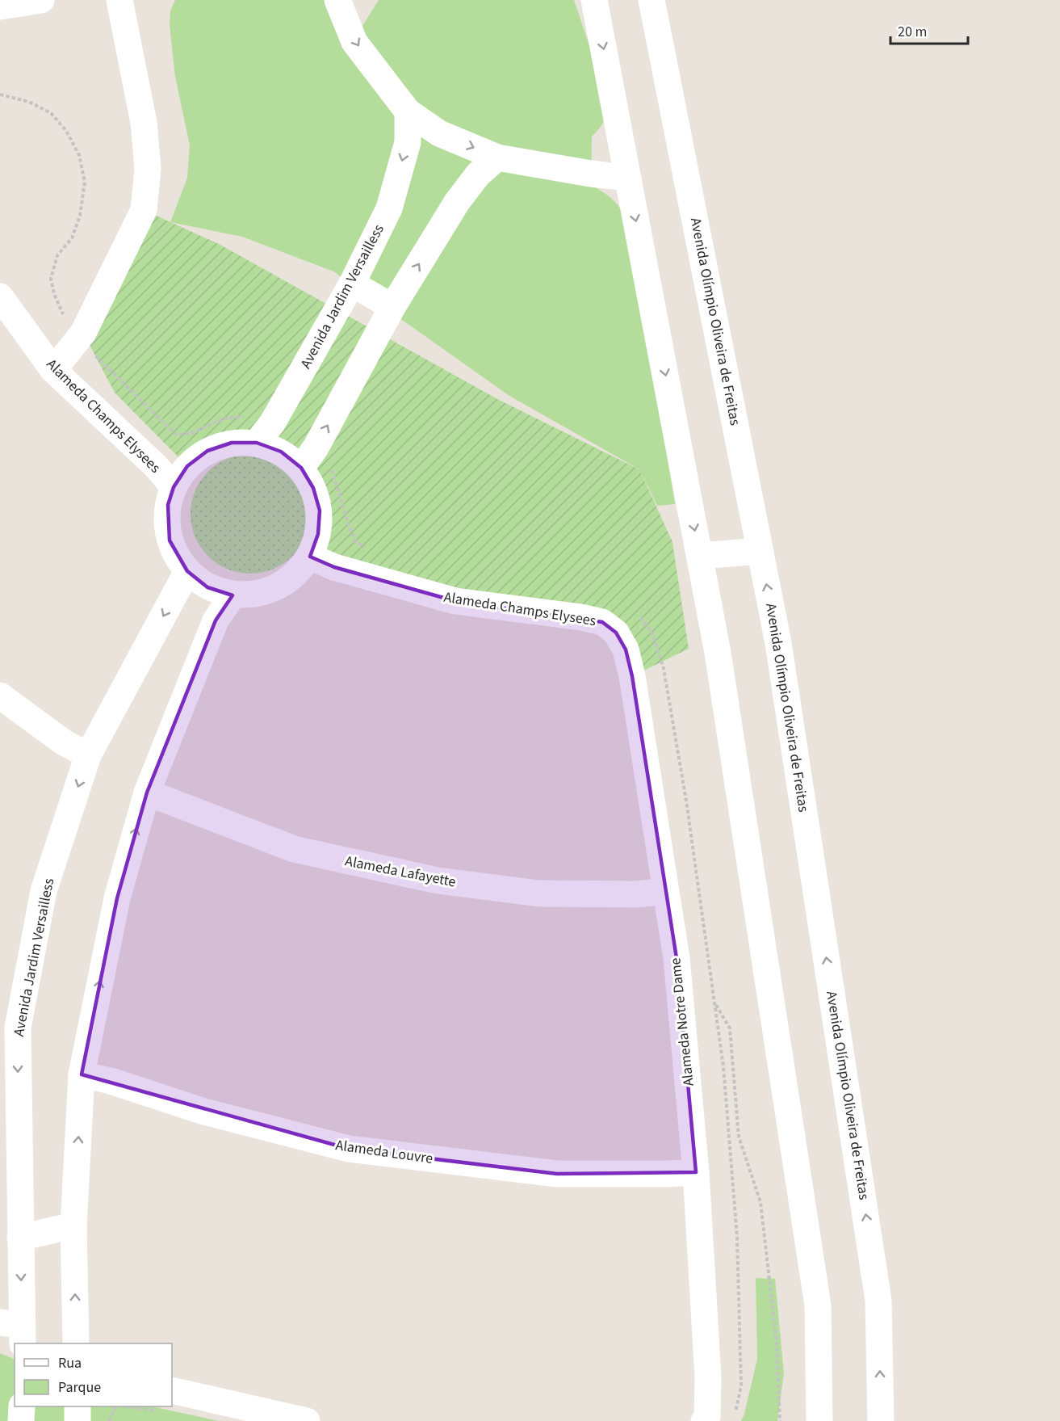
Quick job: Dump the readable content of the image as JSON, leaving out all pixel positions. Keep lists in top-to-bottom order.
{
  "streets": {
    "street": [
      "Avenida Jardim Versailless",
      "Avenida Olímpio Oliveira de Freitas",
      "Alameda Champs Elysees",
      "Alameda Lafayette",
      "Alameda Notre Dame",
      "Alameda Louvre"
    ]
  },
  "crossings": [
    ["Avenida Jardim Versailless", "Alameda Champs Elysees"],
    ["Alameda Champs Elysees", "Alameda Notre Dame"],
    ["Alameda Lafayette", "Alameda Notre Dame"],
    ["Alameda Notre Dame", "Alameda Louvre"]
  ],
  "legend": ["Rua", "Parque"],
  "scale_bar": "20 m"
}
